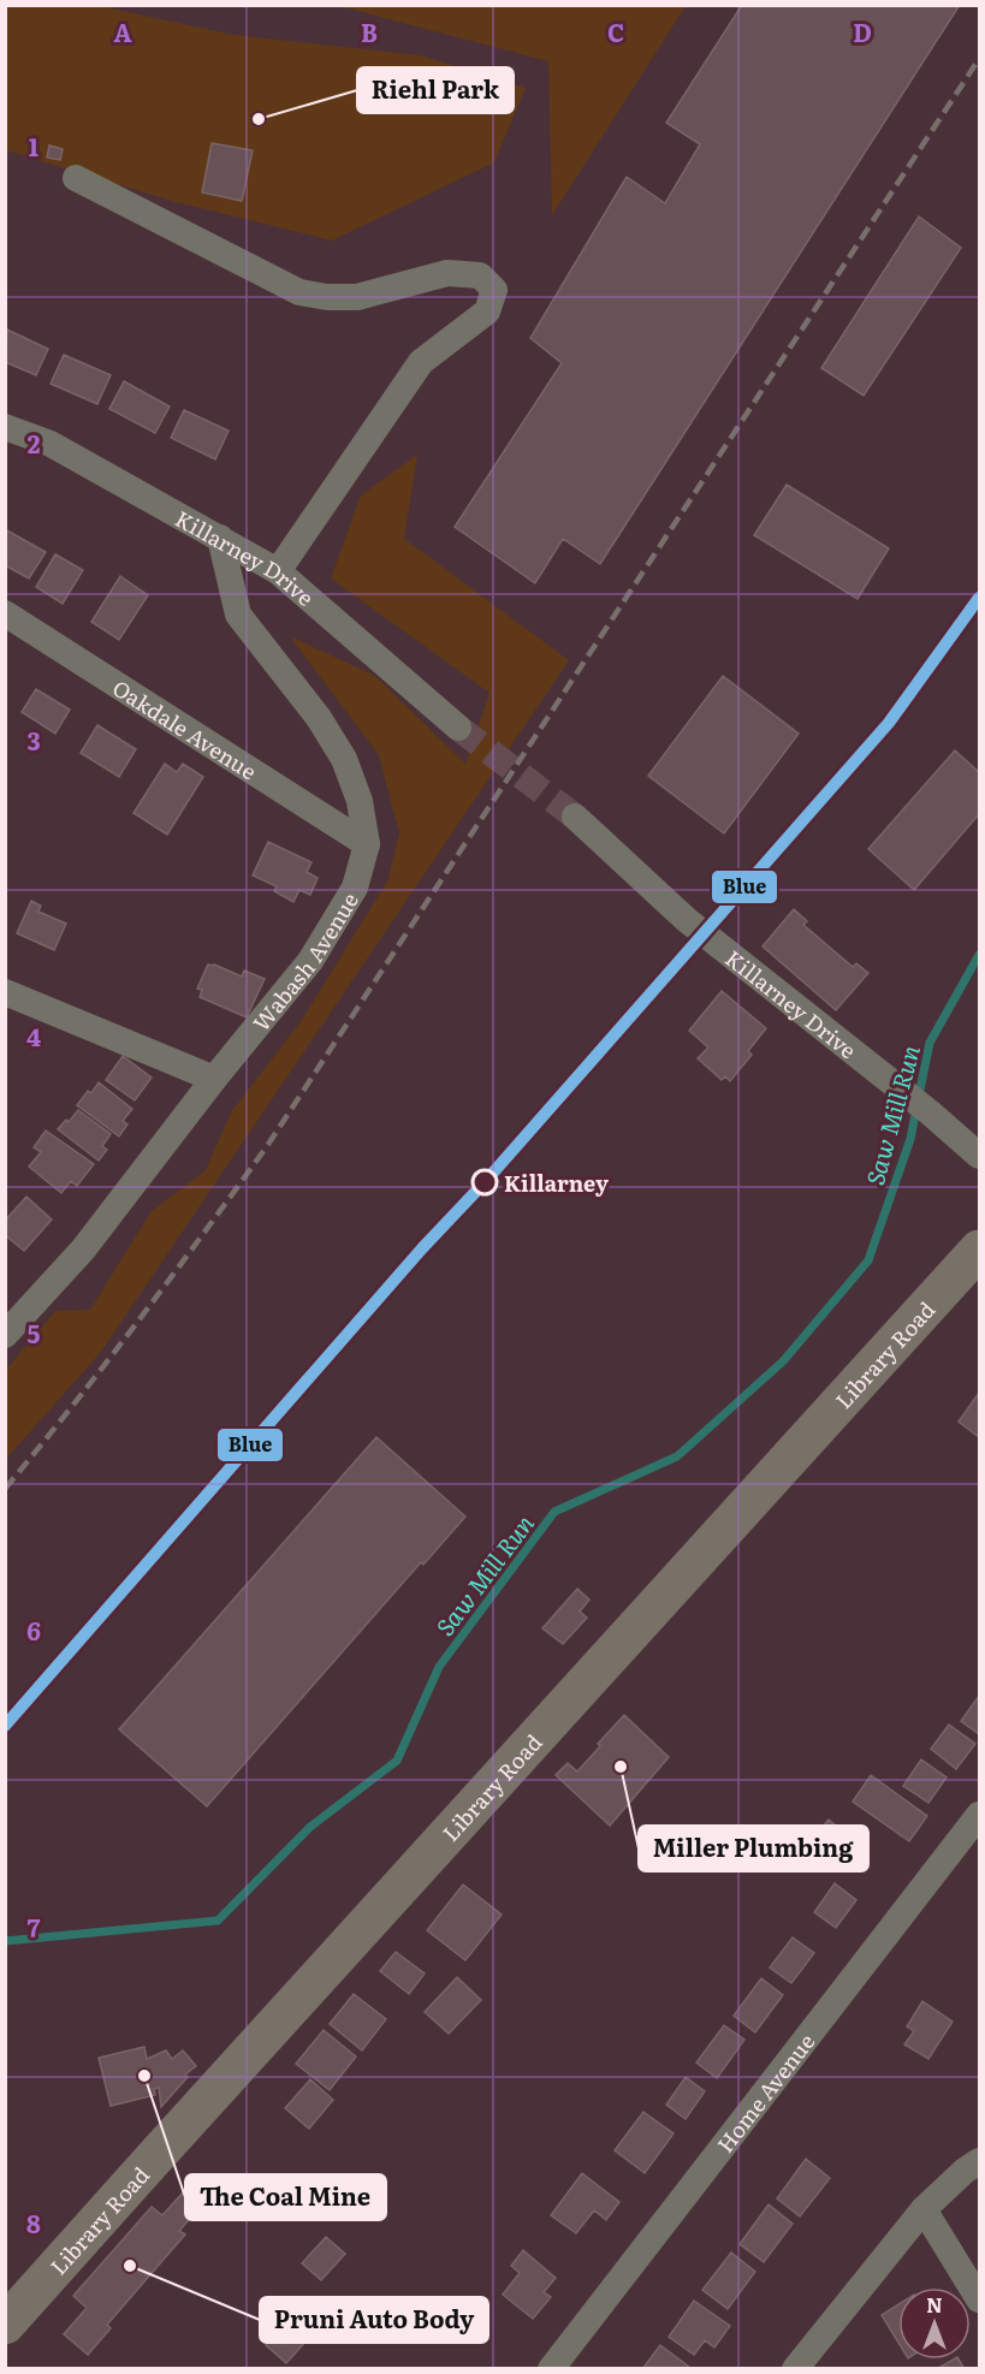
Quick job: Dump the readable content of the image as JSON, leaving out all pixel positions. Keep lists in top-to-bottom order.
{
  "streets": {
    "main road": ["Library Road"],
    "street": [
      "Killarney Drive",
      "Oakdale Avenue",
      "Wabash Avenue",
      "Home Avenue"
    ]
  },
  "crossings": [
    ["Killarney Drive", "Wabash Avenue"],
    ["Oakdale Avenue", "Wabash Avenue"]
  ],
  "water": ["Saw Mill Run"],
  "places": [
    "Riehl Park",
    "Killarney",
    "Miller Plumbing",
    "The Coal Mine",
    "Pruni Auto Body"
  ],
  "lines": ["transit line Blue"],
  "north": "top",
  "grid": {
    "columns": [
      "A",
      "B",
      "C",
      "D"
    ],
    "rows": [
      "1",
      "2",
      "3",
      "4",
      "5",
      "6",
      "7",
      "8"
    ]
  }
}
